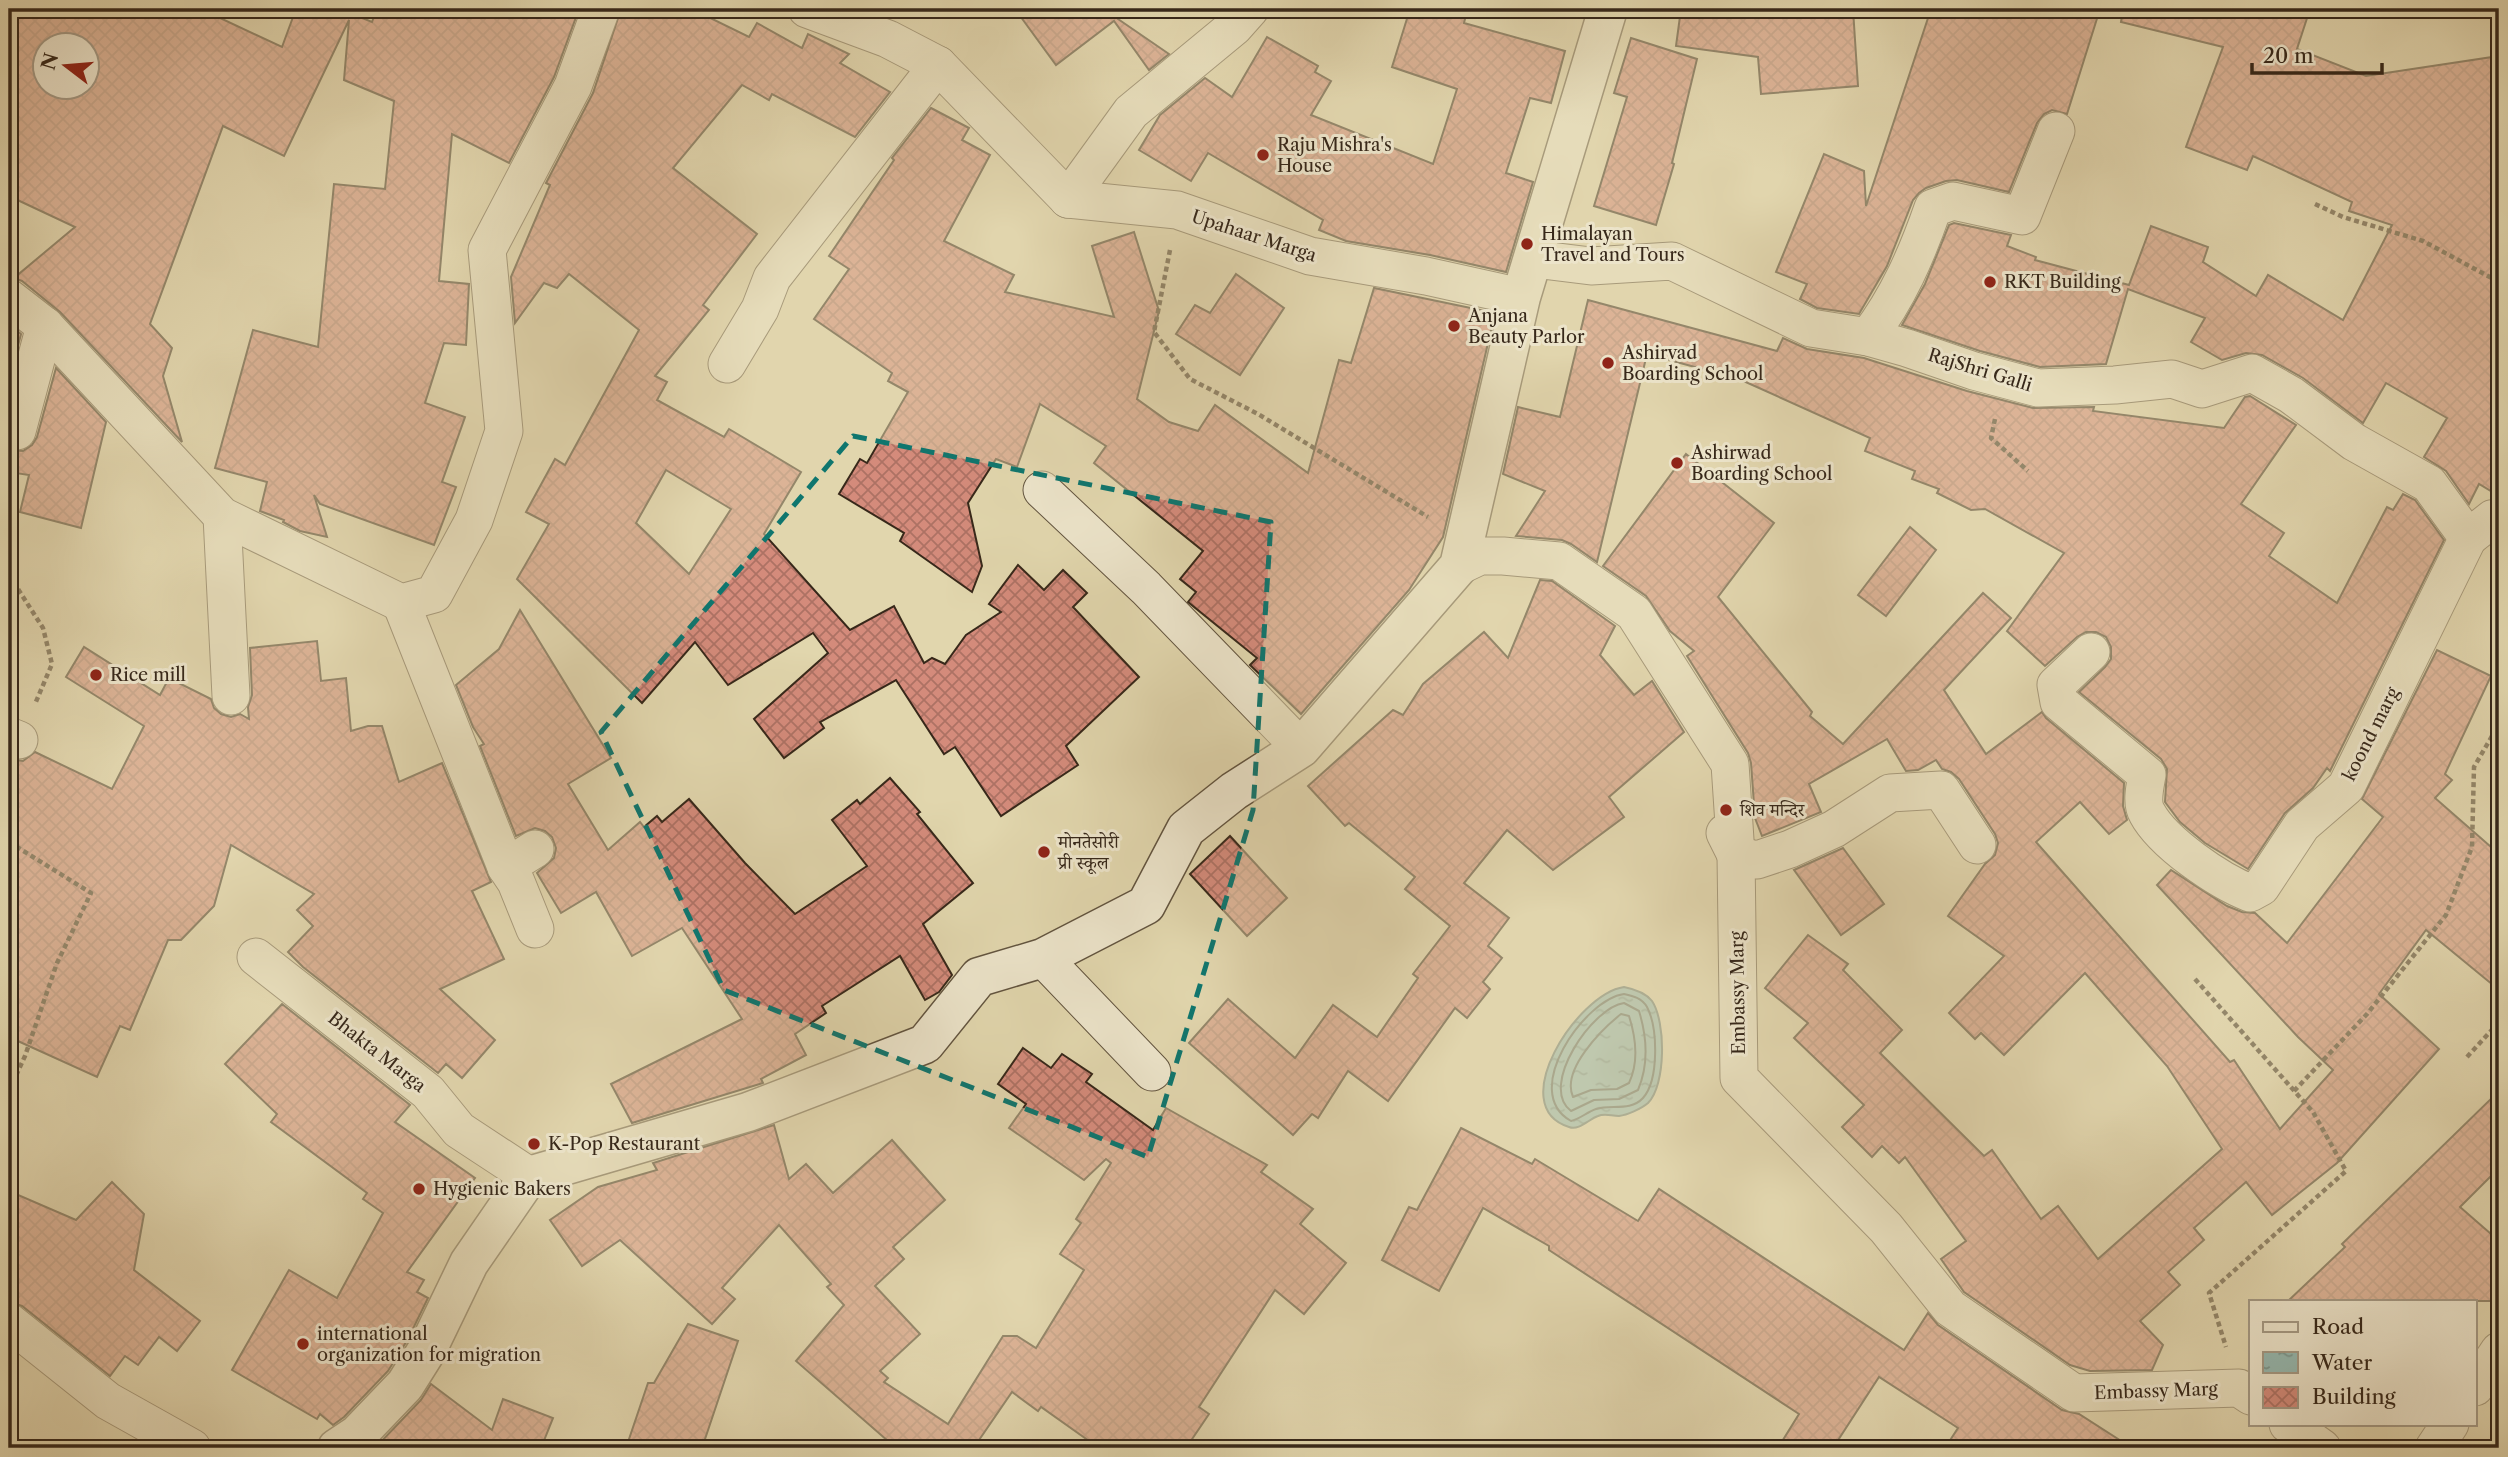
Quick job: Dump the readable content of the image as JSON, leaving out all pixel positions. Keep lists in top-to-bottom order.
{
  "streets": {
    "street": [
      "Upahaar Marga",
      "RajShri Galli",
      "koond marg",
      "Embassy Marg",
      "Bhakta Marga"
    ]
  },
  "crossings": [
    ["RajShri Galli", "koond marg"]
  ],
  "places": [
    "Raju Mishra's House",
    "Himalayan Travel and Tours",
    "RKT Building",
    "Anjana Beauty Parlor",
    "Ashirvad Boarding School",
    "Ashirwad Boarding School",
    "Rice mill",
    "शिव मन्दिर",
    "मोनतेसोरी प्री स्कूल",
    "K-Pop Restaurant",
    "Hygienic Bakers",
    "international organization for migration"
  ],
  "legend": ["Road", "Water", "Building"],
  "scale_bar": "20 m",
  "north": "left"
}
